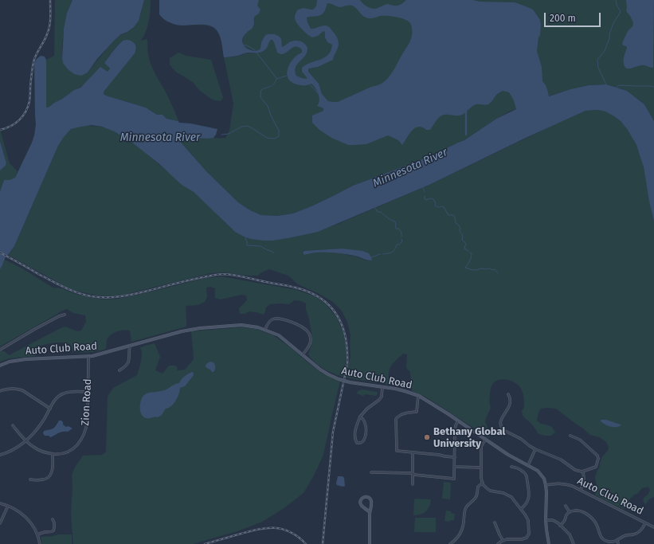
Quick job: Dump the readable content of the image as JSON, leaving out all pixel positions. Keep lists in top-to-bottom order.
{
  "streets": {
    "street": ["Auto Club Road", "Zion Road"]
  },
  "crossings": [
    ["Auto Club Road", "Zion Road"]
  ],
  "water": ["Minnesota River"],
  "places": ["Bethany Global University"],
  "scale_bar": "200 m"
}
